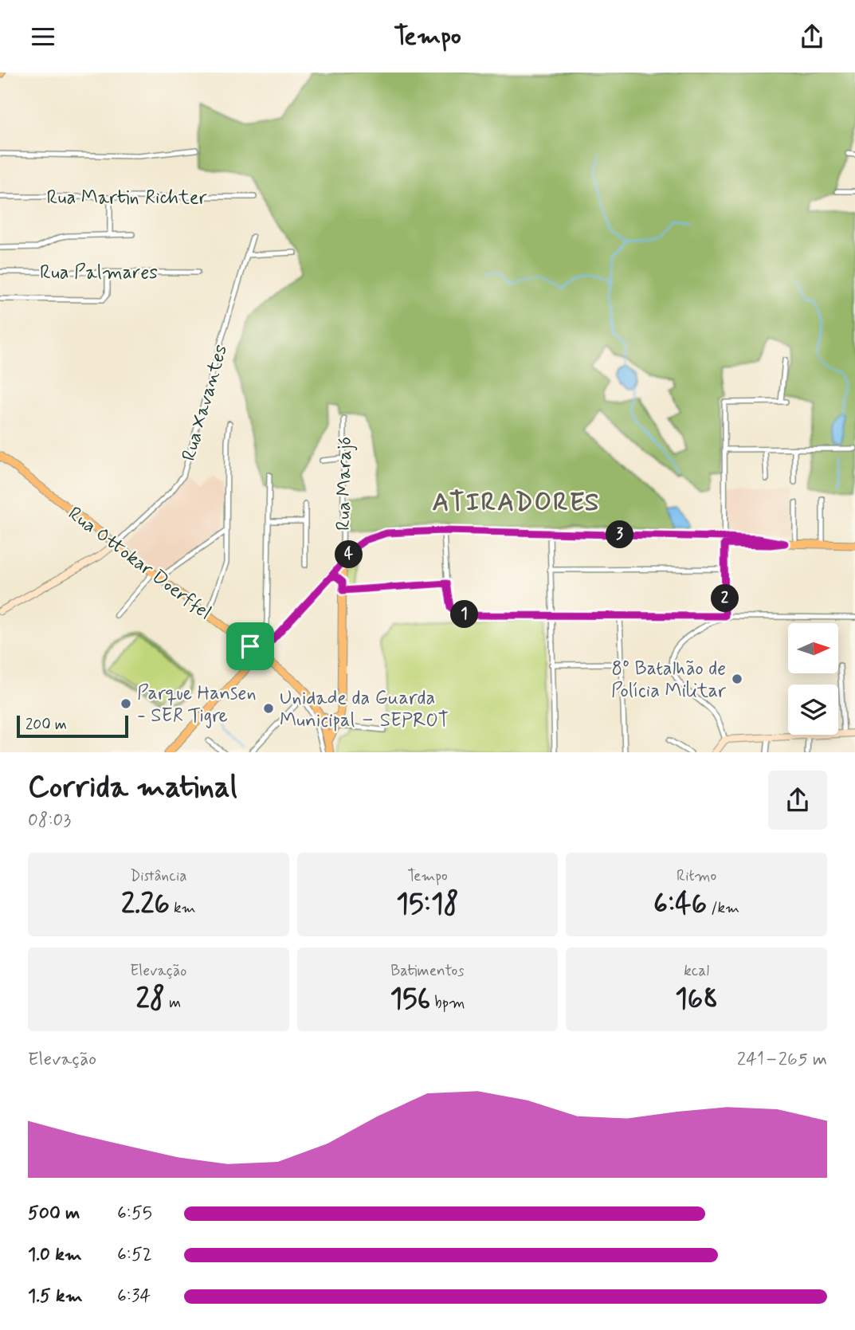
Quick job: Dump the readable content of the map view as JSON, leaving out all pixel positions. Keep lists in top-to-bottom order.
{
  "streets": {
    "main road": ["Rua Marajó", "Rua Ottokar Doerffel"],
    "street": ["Rua Martin Richter", "Rua Palmares", "Rua Xavantes"]
  },
  "crossings": [
    ["Rua Xavantes", "Rua Ottokar Doerffel"],
    ["Rua Marajó", "Rua Ottokar Doerffel"]
  ],
  "districts": ["ATIRADORES"],
  "places": ["8º Batalhão de Polícia Militar", "Parque Hansen - SER Tigre", "Unidade da Guarda Municipal – SEPROT"],
  "scale_bar": "200 m",
  "north": "right",
  "page": {
    "header": "Tempo",
    "pins": [
      "3",
      "4",
      "2",
      "1"
    ],
    "scale": "200 m",
    "heading": ["Corrida matinal", "08:03"],
    "stats": [
      ["Distância", "2.26 km"],
      ["Tempo", "15:18"],
      ["Ritmo", "6:46 /km"],
      ["Elevação", "28 m"],
      ["Batimentos", "156 bpm"],
      ["kcal", "168"]
    ],
    "chart": ["Elevação", "241–265 m"],
    "list": [
      {
        "name": "500 m",
        "note": "6:55"
      },
      {
        "name": "1.0 km",
        "note": "6:52"
      },
      {
        "name": "1.5 km",
        "note": "6:34"
      }
    ]
  }
}
